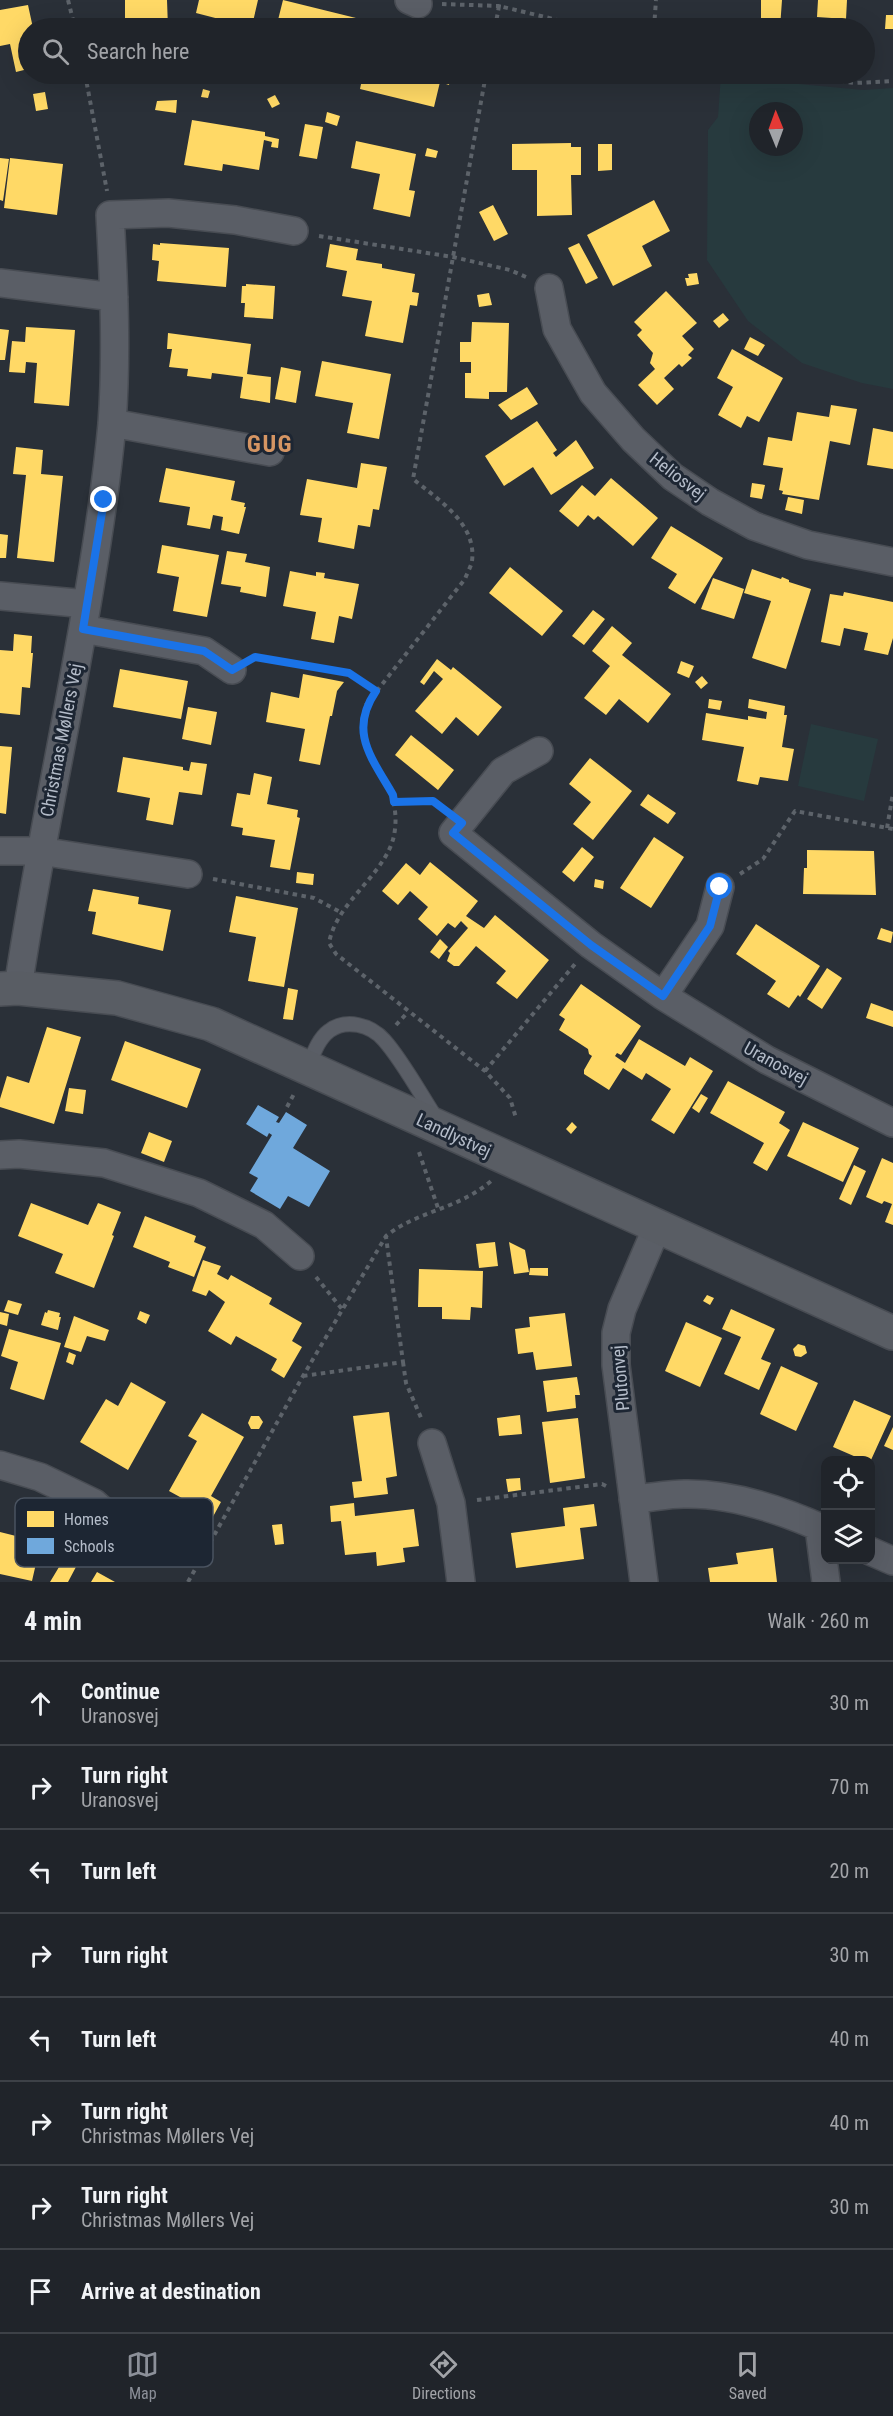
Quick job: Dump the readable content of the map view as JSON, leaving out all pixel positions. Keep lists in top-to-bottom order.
{
  "streets": {
    "street": [
      "Heliosvej",
      "Christmas Møllers Vej",
      "Uranosvej",
      "Landlystvej",
      "Plutonvej"
    ]
  },
  "crossings": [
    ["Christmas Møllers Vej", "Landlystvej"],
    ["Landlystvej", "Plutonvej"]
  ],
  "districts": ["GUG"],
  "legend": ["Homes", "Schools"],
  "north": "top",
  "page": {
    "search": "Search here",
    "heading": ["4 min", "Walk · 260 m"],
    "list": [
      ["Continue", "Uranosvej", "30 m"],
      ["Turn right", "Uranosvej", "70 m"],
      ["Turn left", "20 m"],
      ["Turn right", "30 m"],
      ["Turn left", "40 m"],
      ["Turn right", "Christmas Møllers Vej", "40 m"],
      ["Turn right", "Christmas Møllers Vej", "30 m"],
      "Arrive at destination"
    ],
    "nav": ["Map", "Directions", "Saved"]
  }
}
